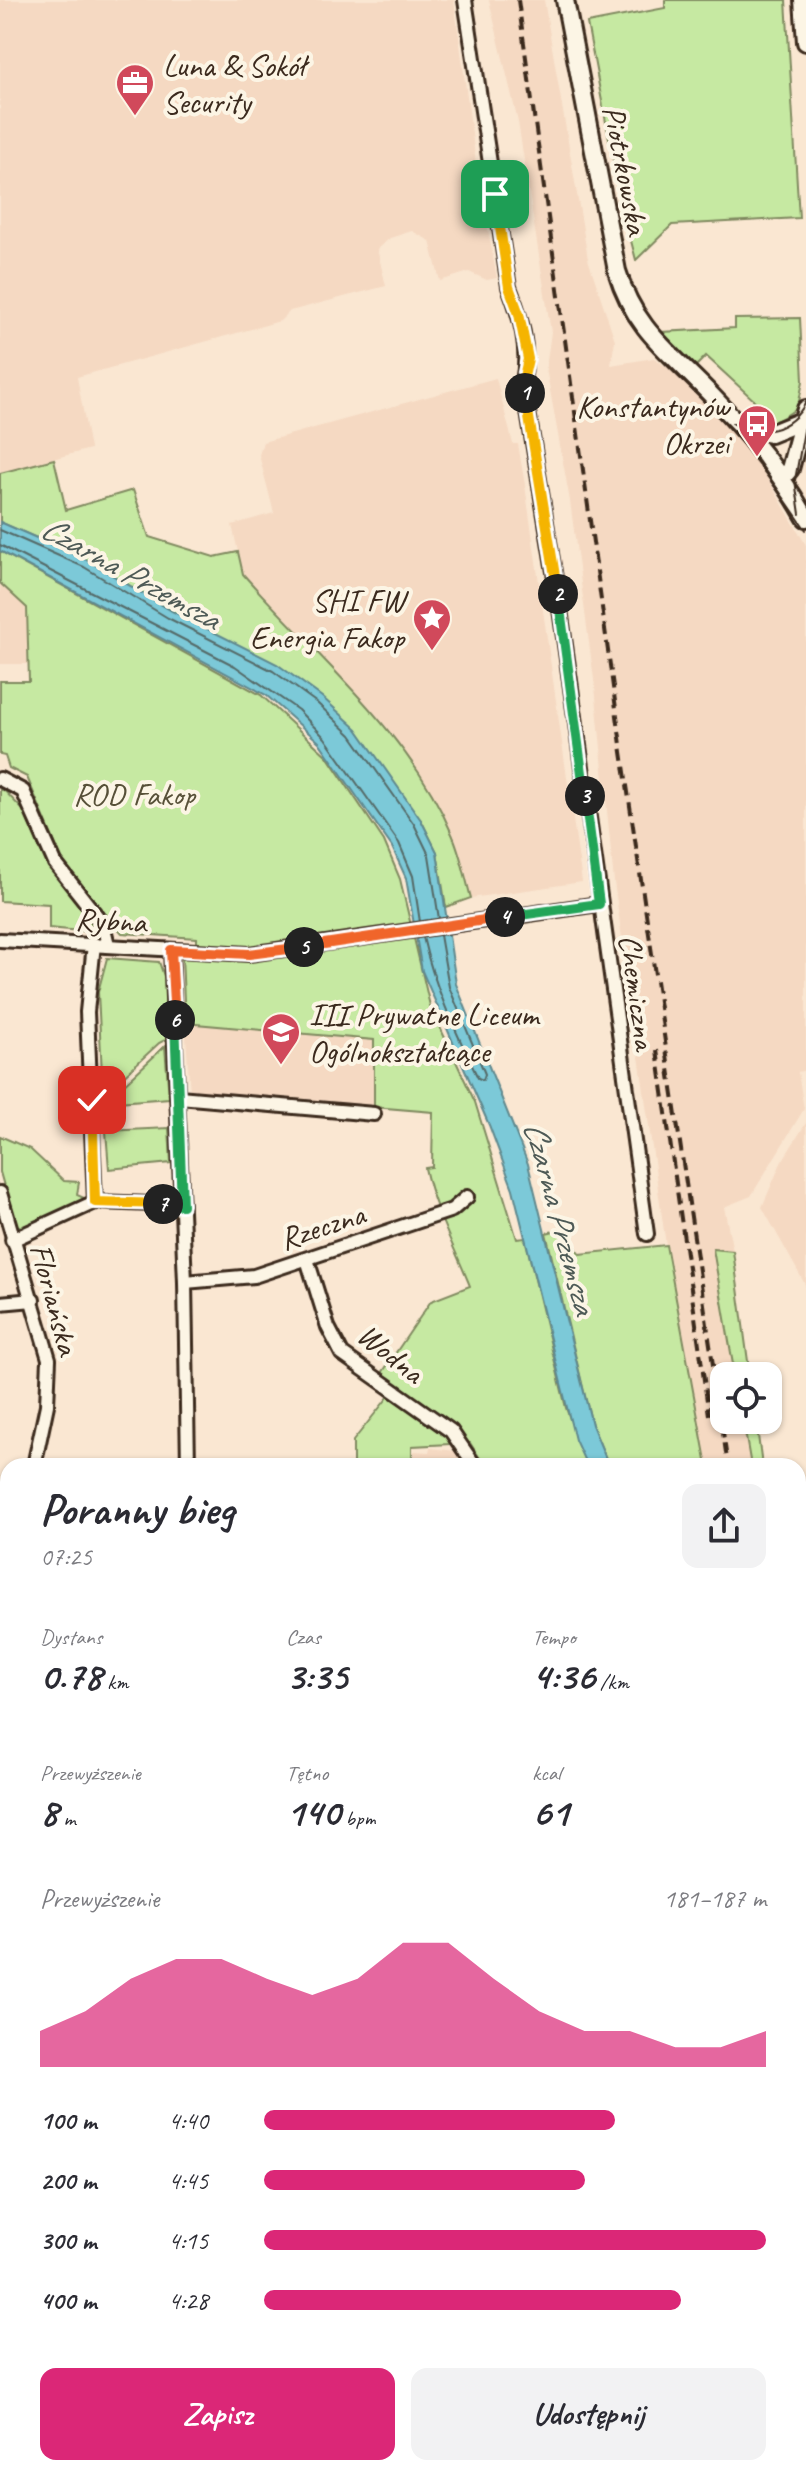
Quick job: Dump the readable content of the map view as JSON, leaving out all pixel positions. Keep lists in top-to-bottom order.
{
  "streets": {
    "street": [
      "Piotrkowska",
      "Rybna",
      "Chemiczna",
      "Rzeczna",
      "Floriańska",
      "Wodna"
    ]
  },
  "crossings": [
    ["Rybna", "Chemiczna"],
    ["Rzeczna", "Wodna"]
  ],
  "water": ["Czarna Przemsza"],
  "parks": ["ROD Fakop"],
  "places": {
    "office": ["Luna & Sokół Security"],
    "bus stop": ["Konstantynów Okrzei"],
    "place": ["SHI FW Energia Fakop"],
    "school or university": ["III Prywatne Liceum Ogólnokształcące"]
  },
  "page": {
    "pins": [
      "1",
      "2",
      "3",
      "4",
      "5",
      "6",
      "7"
    ],
    "heading": ["Poranny bieg", "07:25"],
    "stats": [
      ["Dystans", "0.78 km"],
      ["Czas", "3:35"],
      ["Tempo", "4:36 /km"],
      ["Przewyższenie", "8 m"],
      ["Tętno", "140 bpm"],
      ["kcal", "61"]
    ],
    "chart": ["Przewyższenie", "181–187 m"],
    "list": [
      {
        "name": "100 m",
        "note": "4:40"
      },
      {
        "name": "200 m",
        "note": "4:45"
      },
      {
        "name": "300 m",
        "note": "4:15"
      },
      {
        "name": "400 m",
        "note": "4:28"
      }
    ],
    "buttons": ["Zapisz", "Udostępnij"]
  }
}
